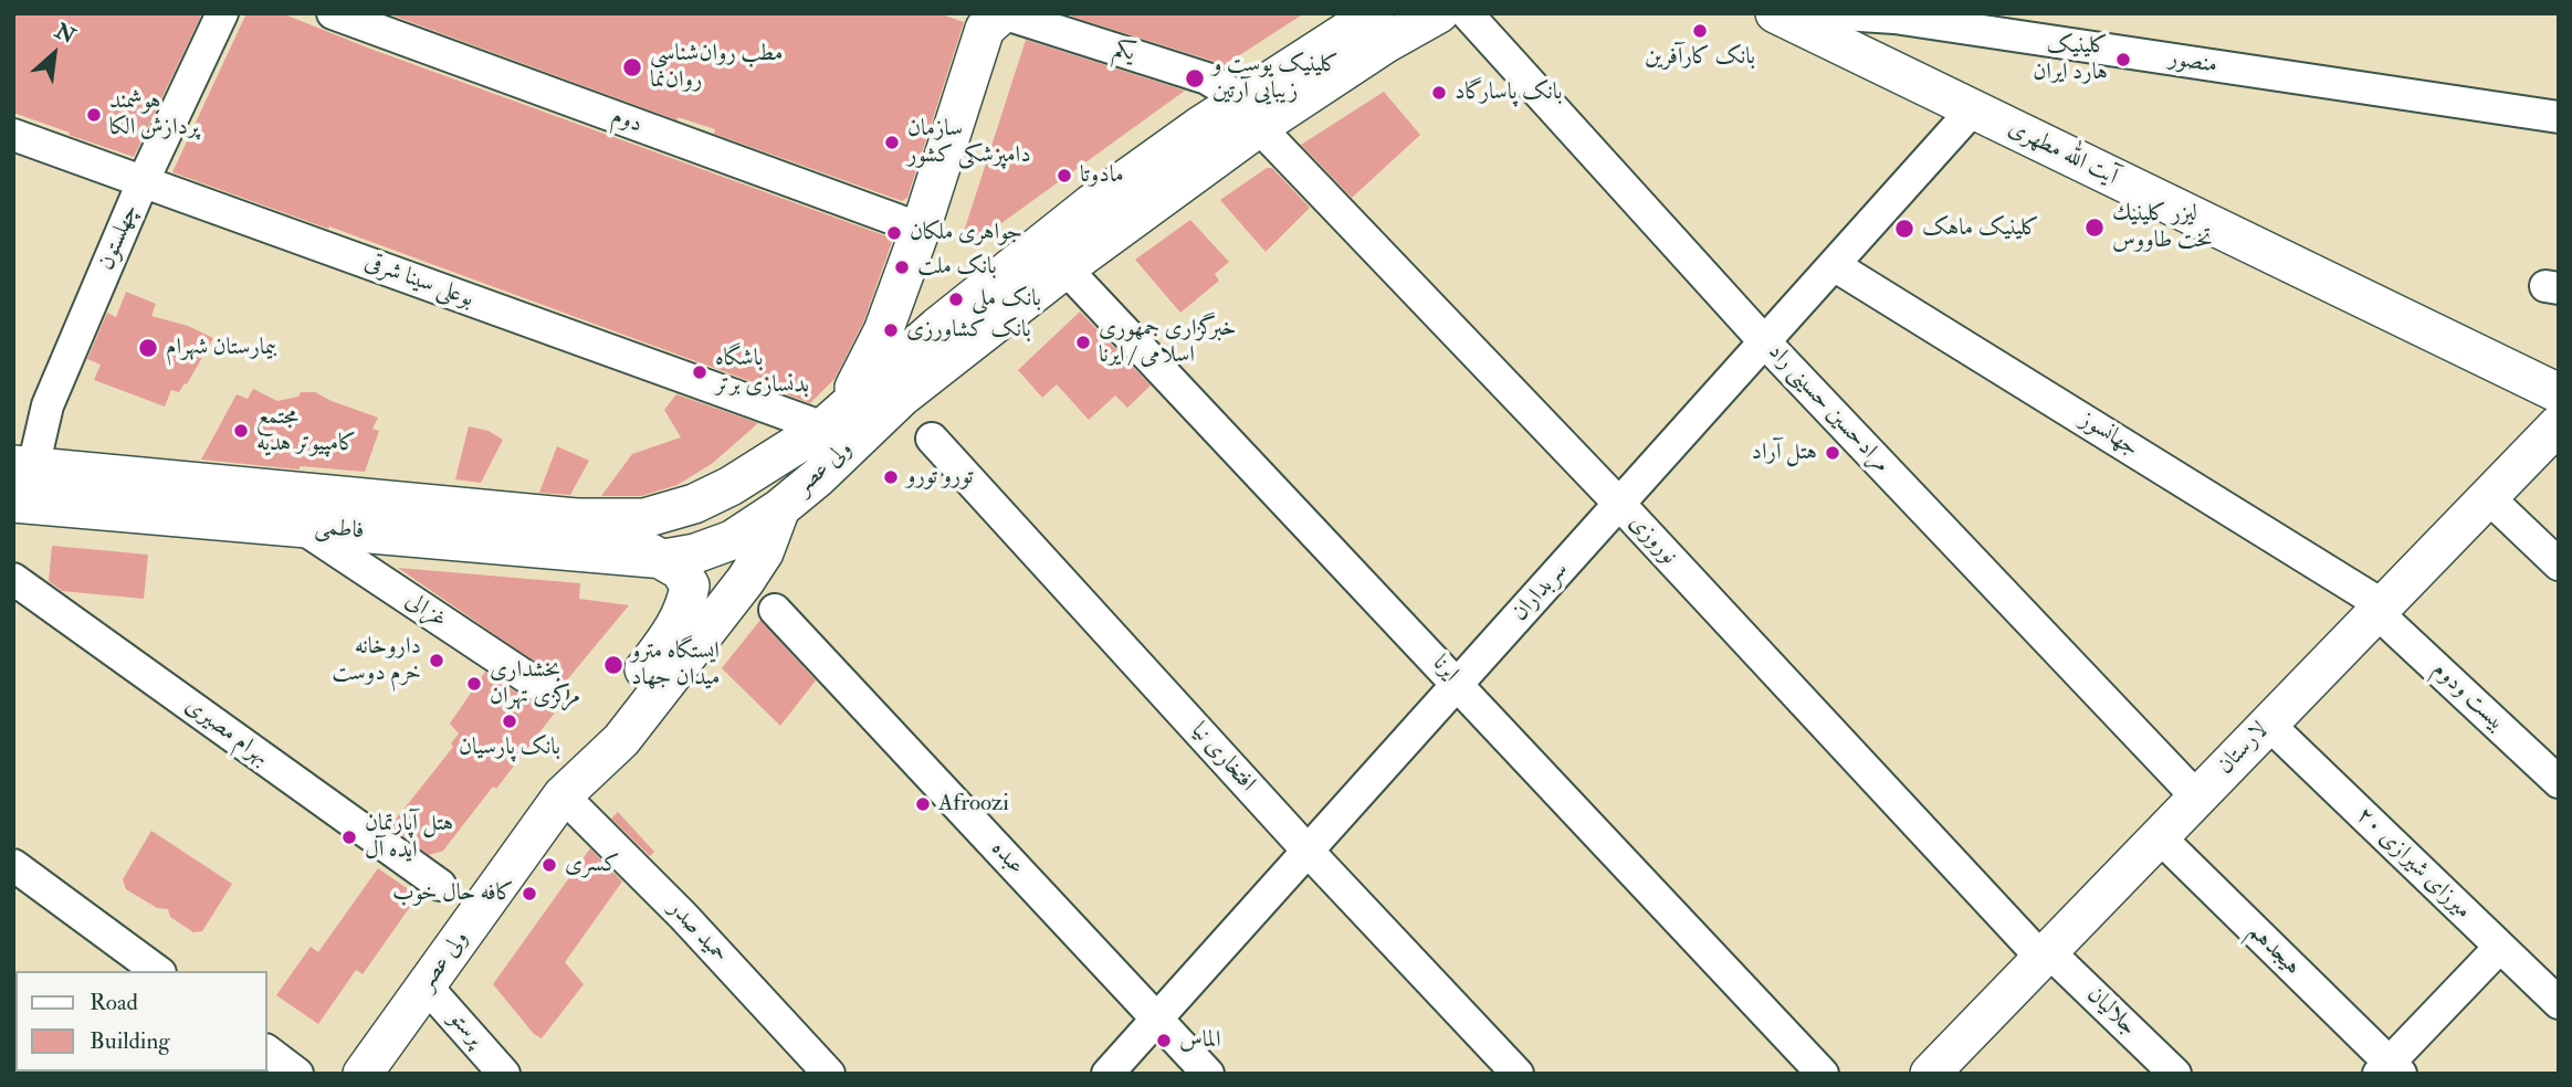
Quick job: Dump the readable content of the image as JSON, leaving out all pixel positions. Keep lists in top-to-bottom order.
{
  "streets": {
    "main road": [
      "آیت الله مطهری",
      "ولی عصر",
      "فاطمی",
      "لارستان"
    ],
    "street": [
      "یکم",
      "منصور",
      "دوم",
      "چهلستون",
      "بوعلی سینا شرقی",
      "مرادحسین حسینی راد",
      "جهانسوز",
      "نوروزی",
      "سربداران",
      "غزالی",
      "ايرنا",
      "بیست ودوم",
      "بهرام مصیری",
      "افتخاری نیا",
      "عبده",
      "میرزای شیرازی ۲۰",
      "حمید صدر",
      "هیجدهم",
      "جلالیان",
      "پرستو"
    ]
  },
  "crossings": [
    ["یکم", "ولی عصر"],
    ["یکم", "نوروزی"],
    ["آیت الله مطهری", "سربداران"],
    ["چهلستون", "بوعلی سینا شرقی"],
    ["چهلستون", "فاطمی"],
    ["بوعلی سینا شرقی", "ولی عصر"],
    ["مرادحسین حسینی راد", "سربداران"],
    ["مرادحسین حسینی راد", "لارستان"],
    ["جهانسوز", "سربداران"],
    ["جهانسوز", "بیست ودوم"],
    ["جهانسوز", "لارستان"],
    ["ولی عصر", "فاطمی"],
    ["ولی عصر", "نوروزی"],
    ["ولی عصر", "ايرنا"],
    ["ولی عصر", "حمید صدر"],
    ["ولی عصر", "پرستو"],
    ["فاطمی", "غزالی"],
    ["نوروزی", "سربداران"],
    ["نوروزی", "لارستان"],
    ["نوروزی", "جلالیان"],
    ["سربداران", "ايرنا"],
    ["سربداران", "افتخاری نیا"],
    ["سربداران", "عبده"],
    ["بیست ودوم", "لارستان"],
    ["لارستان", "میرزای شیرازی ۲۰"],
    ["لارستان", "هیجدهم"],
    ["لارستان", "جلالیان"]
  ],
  "places": [
    "بانک کارآفرین",
    "کلینیک هارد ایران",
    "مطب روان‌شناسی روان‌نما",
    "کلینیک پوست و زیبایی آرتین",
    "بانک پاسارگاد",
    "هوشمند پردازش الکا",
    "سازمان دامپزشکی کشور",
    "مادوتا",
    "ليزر كلينيك تخت طاووس",
    "کلینیک ماهک",
    "جواهری ملکان",
    "بانک ملت",
    "بانک ملی",
    "بانک کشاورزی",
    "خبرگزاری جمهوری اسلامی / ایرنا",
    "بيمارستان شهرام",
    "باشگاه بدنسازی برتر",
    "مجتمع کامپیوتر هدیه",
    "هتل آراد",
    "تورو تورو",
    "داروخانه خرم دوست",
    "ایستگاه مترو میدان جهاد",
    "بخشداری مرکزی تهران",
    "بانک پارسیان",
    "Afroozi",
    "هتل آپارتمان ایده آل",
    "كسرى",
    "کافه حال خوب",
    "الماس"
  ],
  "legend": ["Road", "Building"],
  "north": "top right"
}
